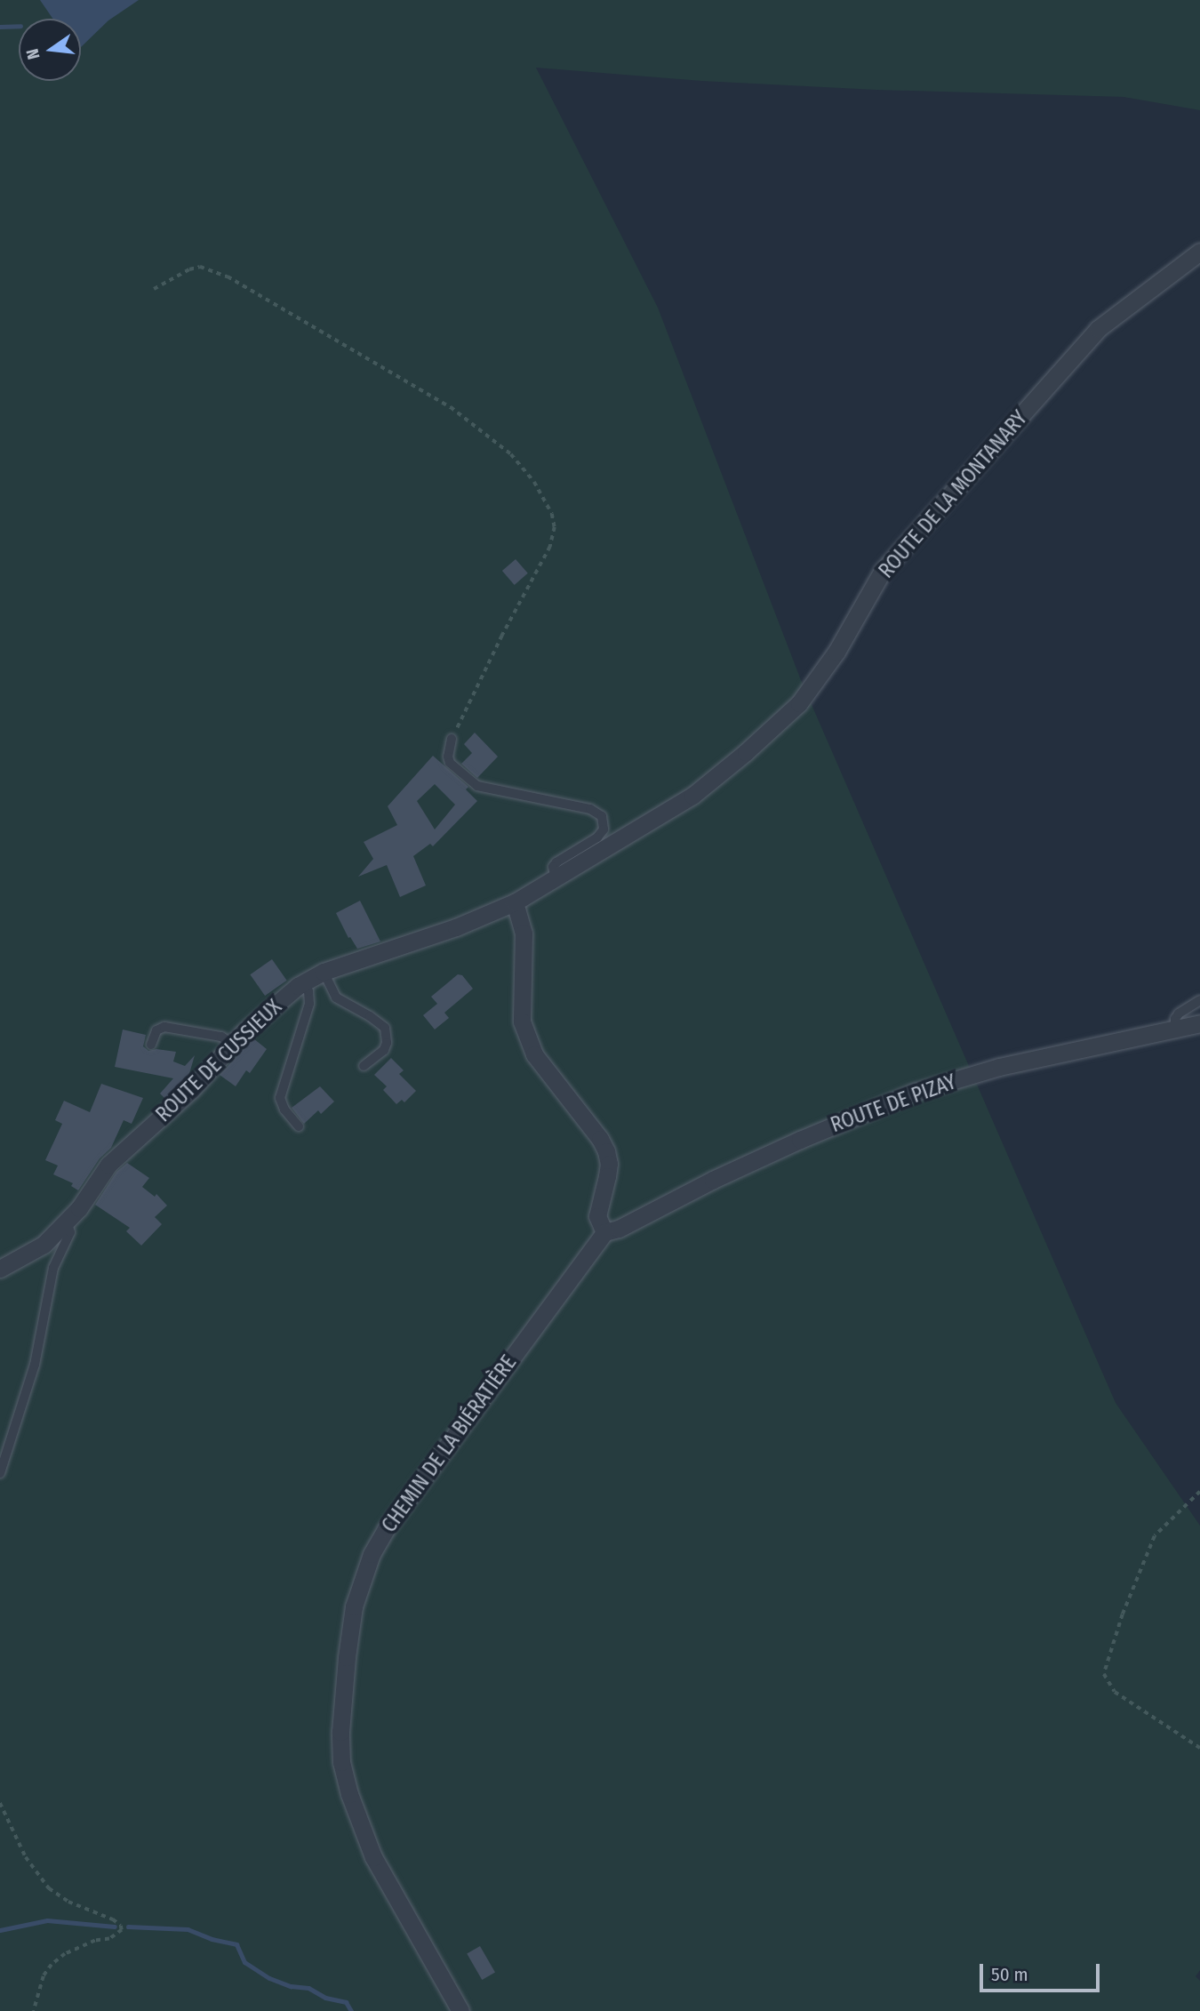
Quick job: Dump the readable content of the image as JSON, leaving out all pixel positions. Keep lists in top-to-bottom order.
{
  "streets": {
    "street": [
      "ROUTE DE LA MONTANARY",
      "ROUTE DE CUSSIEUX",
      "ROUTE DE PIZAY",
      "CHEMIN DE LA BIÉRATIÈRE"
    ]
  },
  "crossings": [
    ["ROUTE DE LA MONTANARY", "ROUTE DE CUSSIEUX"],
    ["ROUTE DE PIZAY", "CHEMIN DE LA BIÉRATIÈRE"]
  ],
  "scale_bar": "50 m",
  "north": "left"
}
